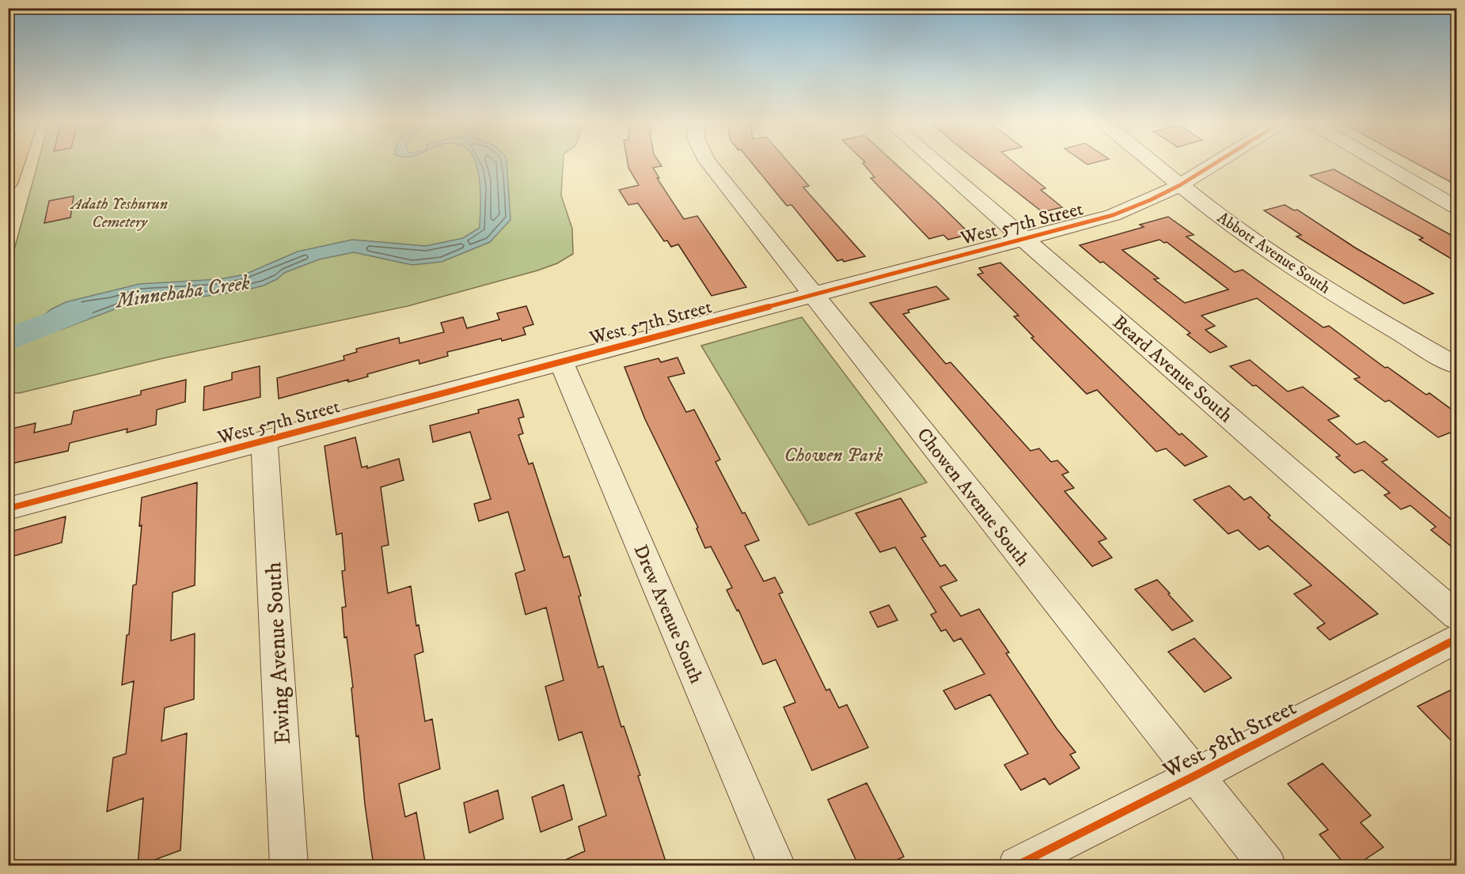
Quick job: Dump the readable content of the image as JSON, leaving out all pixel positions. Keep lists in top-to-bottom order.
{
  "streets": {
    "street": [
      "West 57th Street",
      "Abbott Avenue South",
      "Beard Avenue South",
      "Chowen Avenue South",
      "Drew Avenue South",
      "Ewing Avenue South",
      "West 58th Street"
    ]
  },
  "crossings": [
    ["West 57th Street", "Abbott Avenue South"],
    ["West 57th Street", "Beard Avenue South"],
    ["West 57th Street", "Chowen Avenue South"],
    ["West 57th Street", "Drew Avenue South"],
    ["West 57th Street", "Ewing Avenue South"],
    ["Chowen Avenue South", "West 58th Street"]
  ],
  "water": ["Minnehaha Creek"],
  "parks": ["Adath Yeshurun Cemetery", "Chowen Park"]
}
